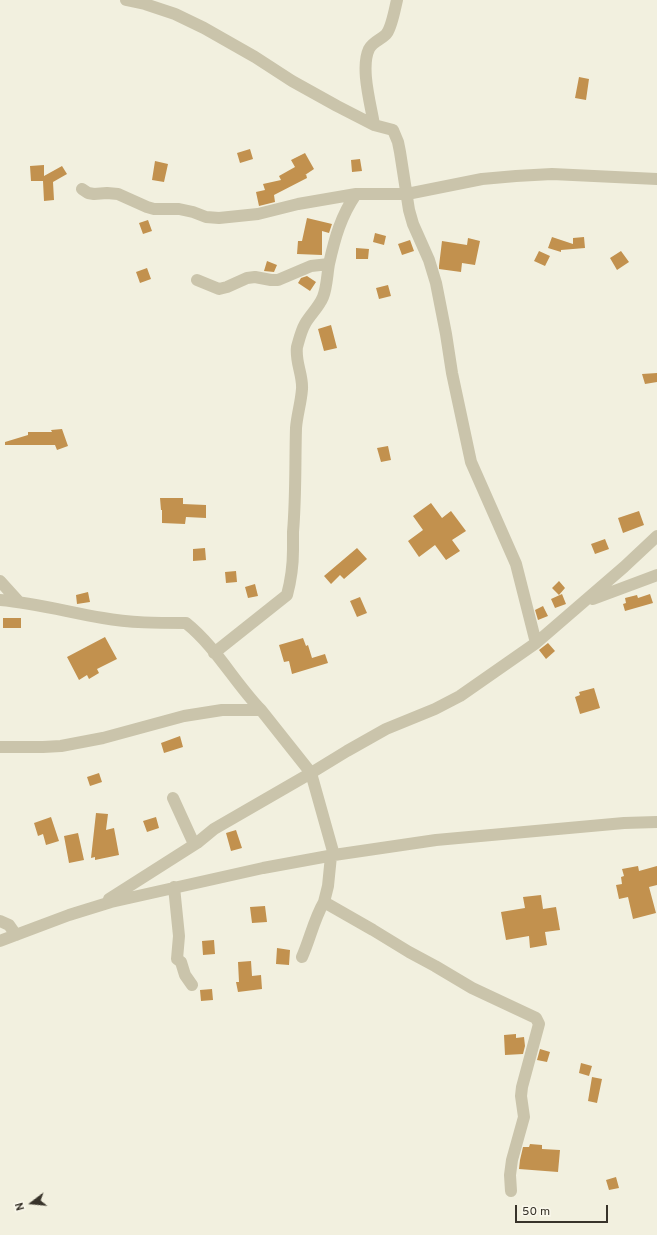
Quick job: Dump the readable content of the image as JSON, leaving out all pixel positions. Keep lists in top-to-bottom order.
{
  "scale_bar": "50 m",
  "north": "left"
}
